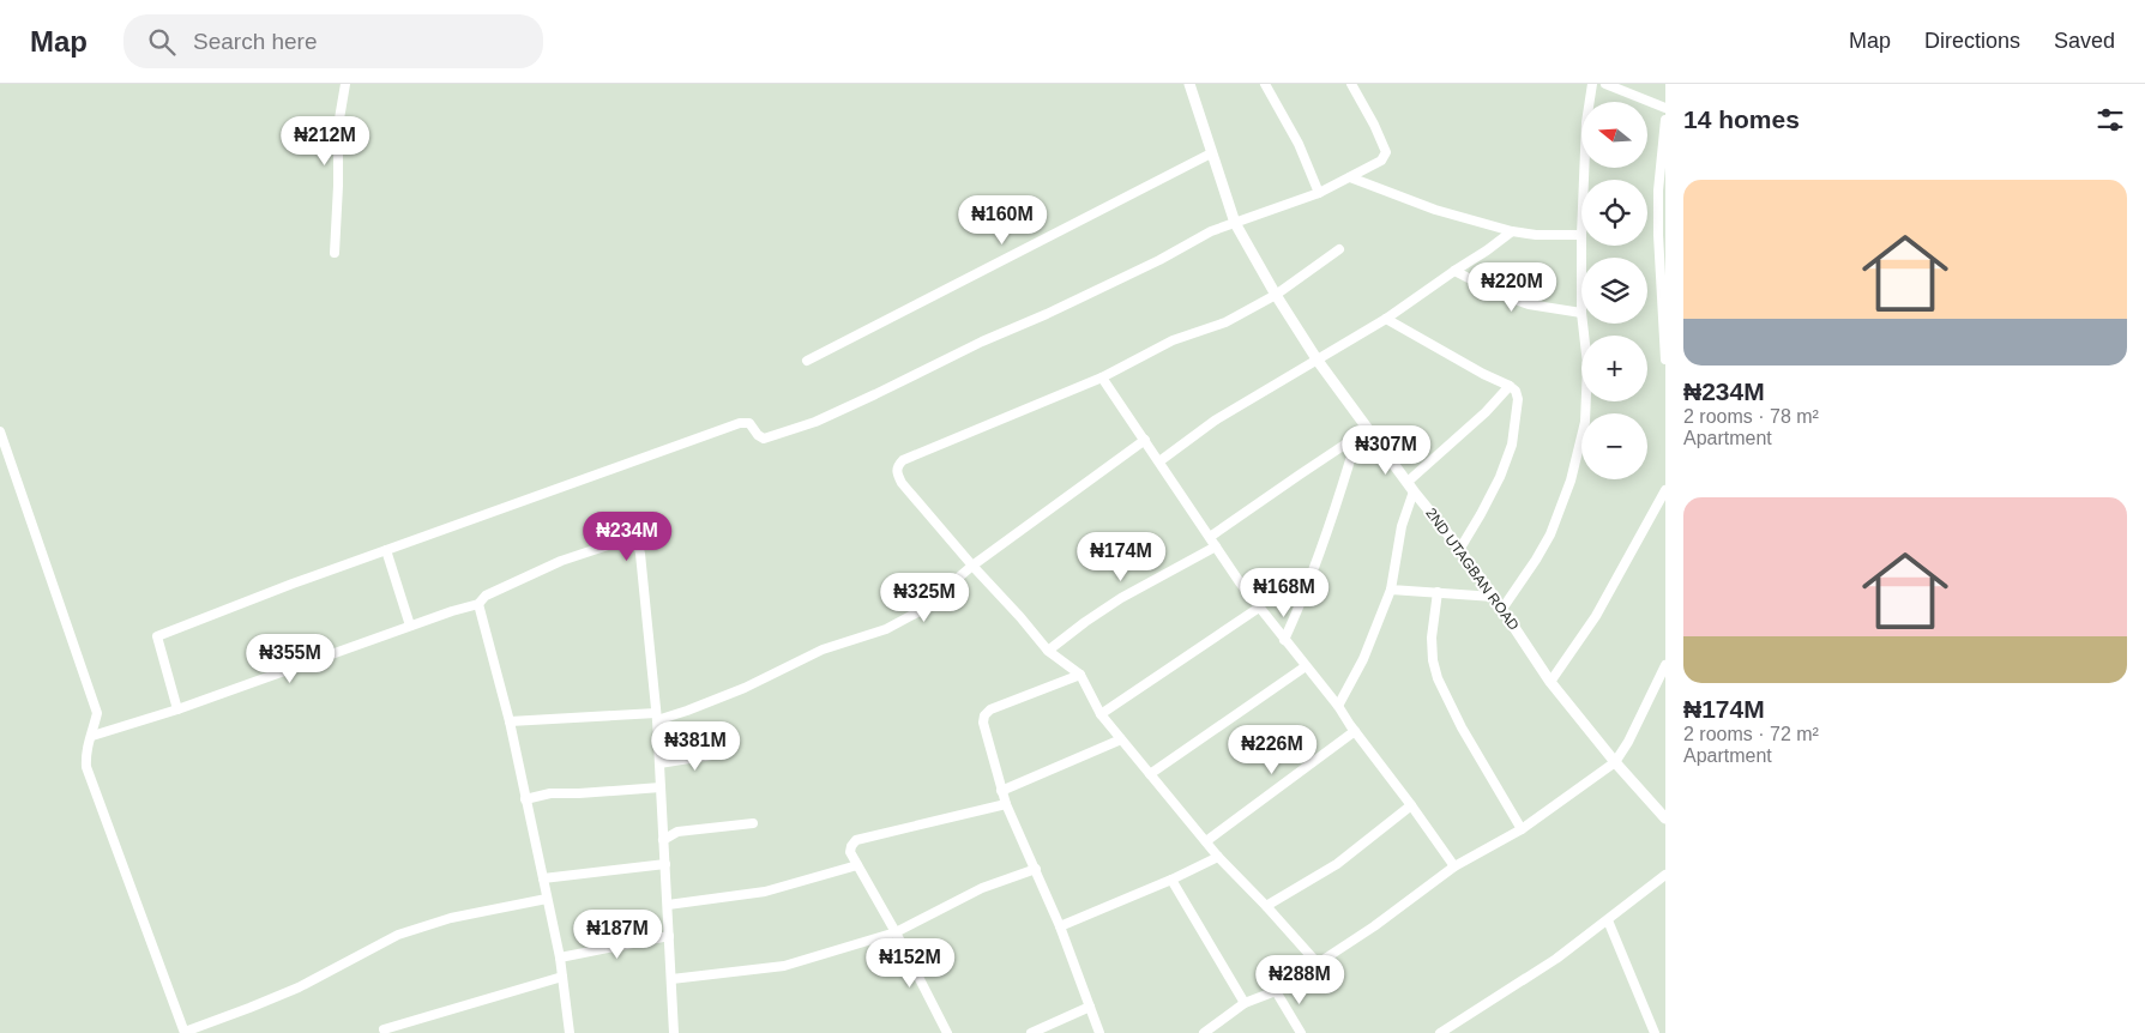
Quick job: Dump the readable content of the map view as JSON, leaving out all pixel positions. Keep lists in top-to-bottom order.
{
  "streets": {
    "street": ["2ND UTAGBAN ROAD"]
  },
  "north": "left",
  "page": {
    "header": "Map",
    "search": "Search here",
    "nav": ["Map", "Directions", "Saved"],
    "heading": "14 homes",
    "map_buttons": ["+", "−"],
    "price": [
      "₦212M",
      "₦160M",
      "₦220M",
      "₦307M",
      "₦234M",
      "₦174M",
      "₦168M",
      "₦325M",
      "₦355M",
      "₦381M",
      "₦226M",
      "₦187M",
      "₦152M",
      "₦288M"
    ],
    "list": [
      {
        "name": "₦234M",
        "note": "2 rooms · 78 m² · Apartment"
      },
      {
        "name": "₦174M",
        "note": "2 rooms · 72 m² · Apartment"
      }
    ]
  }
}
